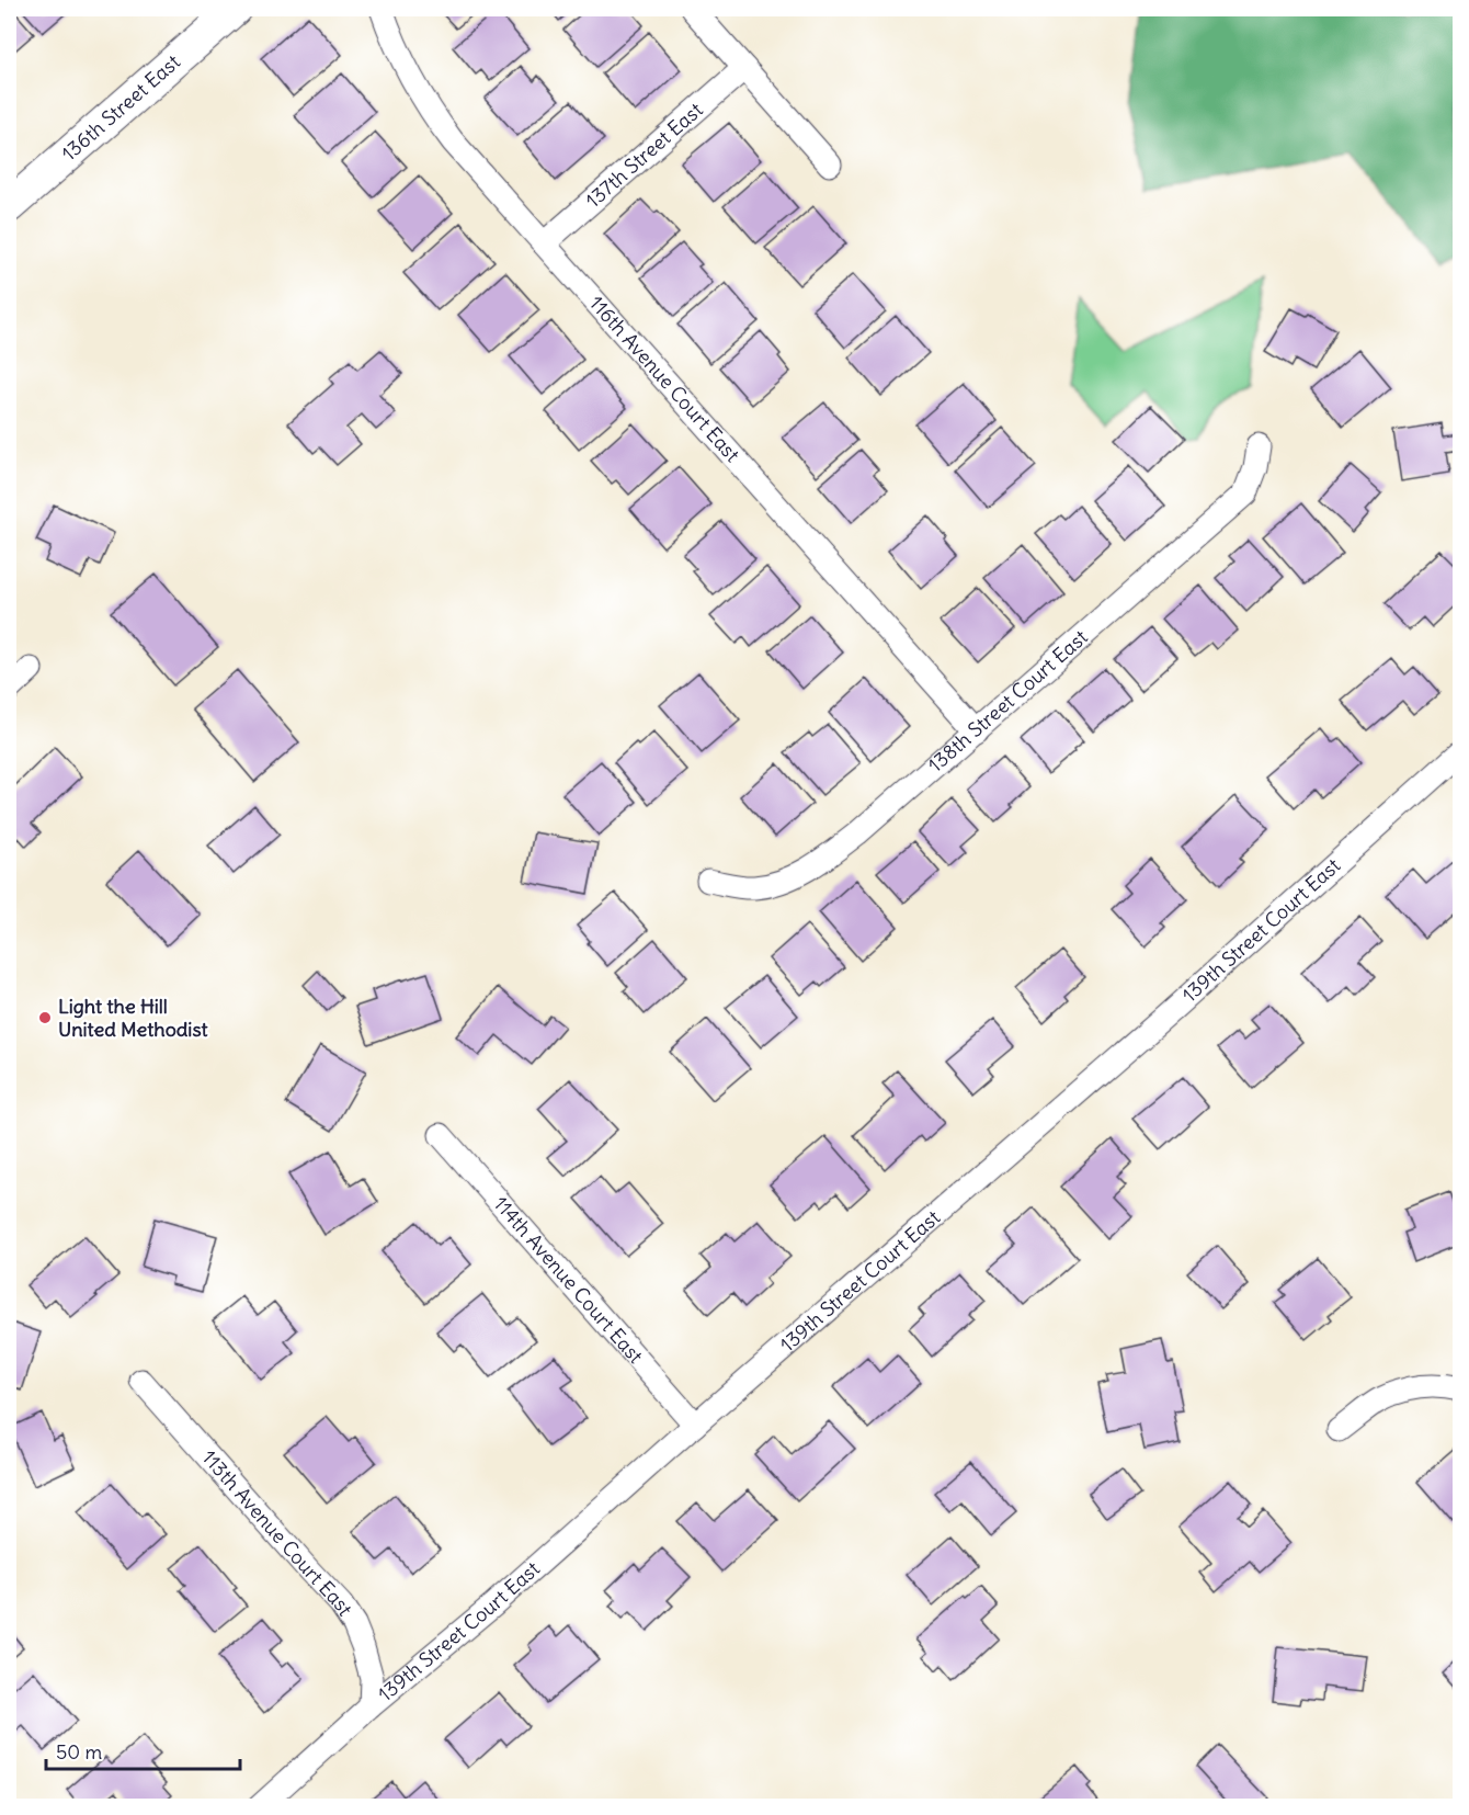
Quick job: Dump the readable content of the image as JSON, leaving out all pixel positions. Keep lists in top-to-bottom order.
{
  "streets": {
    "street": [
      "136th Street East",
      "137th Street East",
      "116th Avenue Court East",
      "138th Street Court East",
      "139th Street Court East",
      "114th Avenue Court East",
      "113th Avenue Court East"
    ]
  },
  "crossings": [
    ["137th Street East", "116th Avenue Court East"],
    ["116th Avenue Court East", "138th Street Court East"],
    ["139th Street Court East", "114th Avenue Court East"],
    ["139th Street Court East", "113th Avenue Court East"]
  ],
  "places": ["Light the Hill United Methodist"],
  "scale_bar": "50 m"
}
